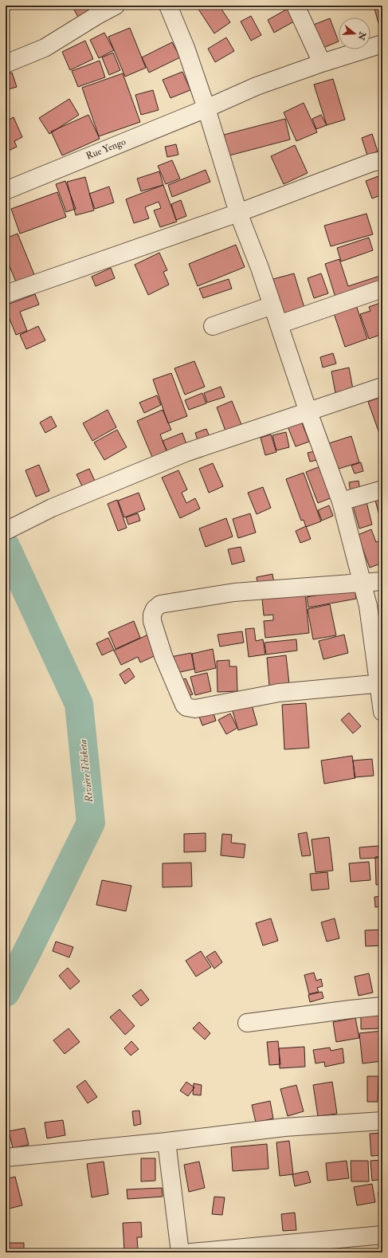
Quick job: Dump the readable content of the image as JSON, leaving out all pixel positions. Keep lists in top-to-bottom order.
{
  "streets": {
    "street": ["Rue Yengo"]
  },
  "water": ["Rivière Tchiketa"],
  "north": "right"
}
